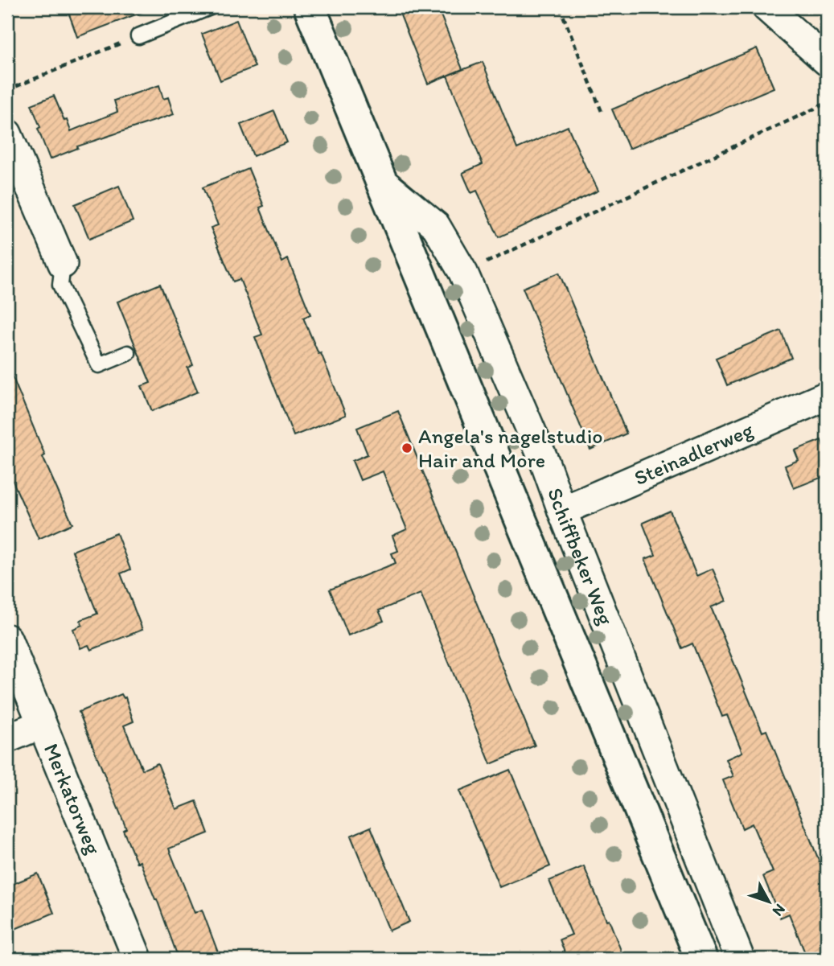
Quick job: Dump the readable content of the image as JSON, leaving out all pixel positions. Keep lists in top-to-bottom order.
{
  "streets": {
    "main road": ["Schiffbeker Weg"],
    "street": ["Steinadlerweg", "Merkatorweg"]
  },
  "crossings": [
    ["Steinadlerweg", "Schiffbeker Weg"]
  ],
  "places": ["Angela's nagelstudio Hair and More"],
  "north": "bottom right"
}
